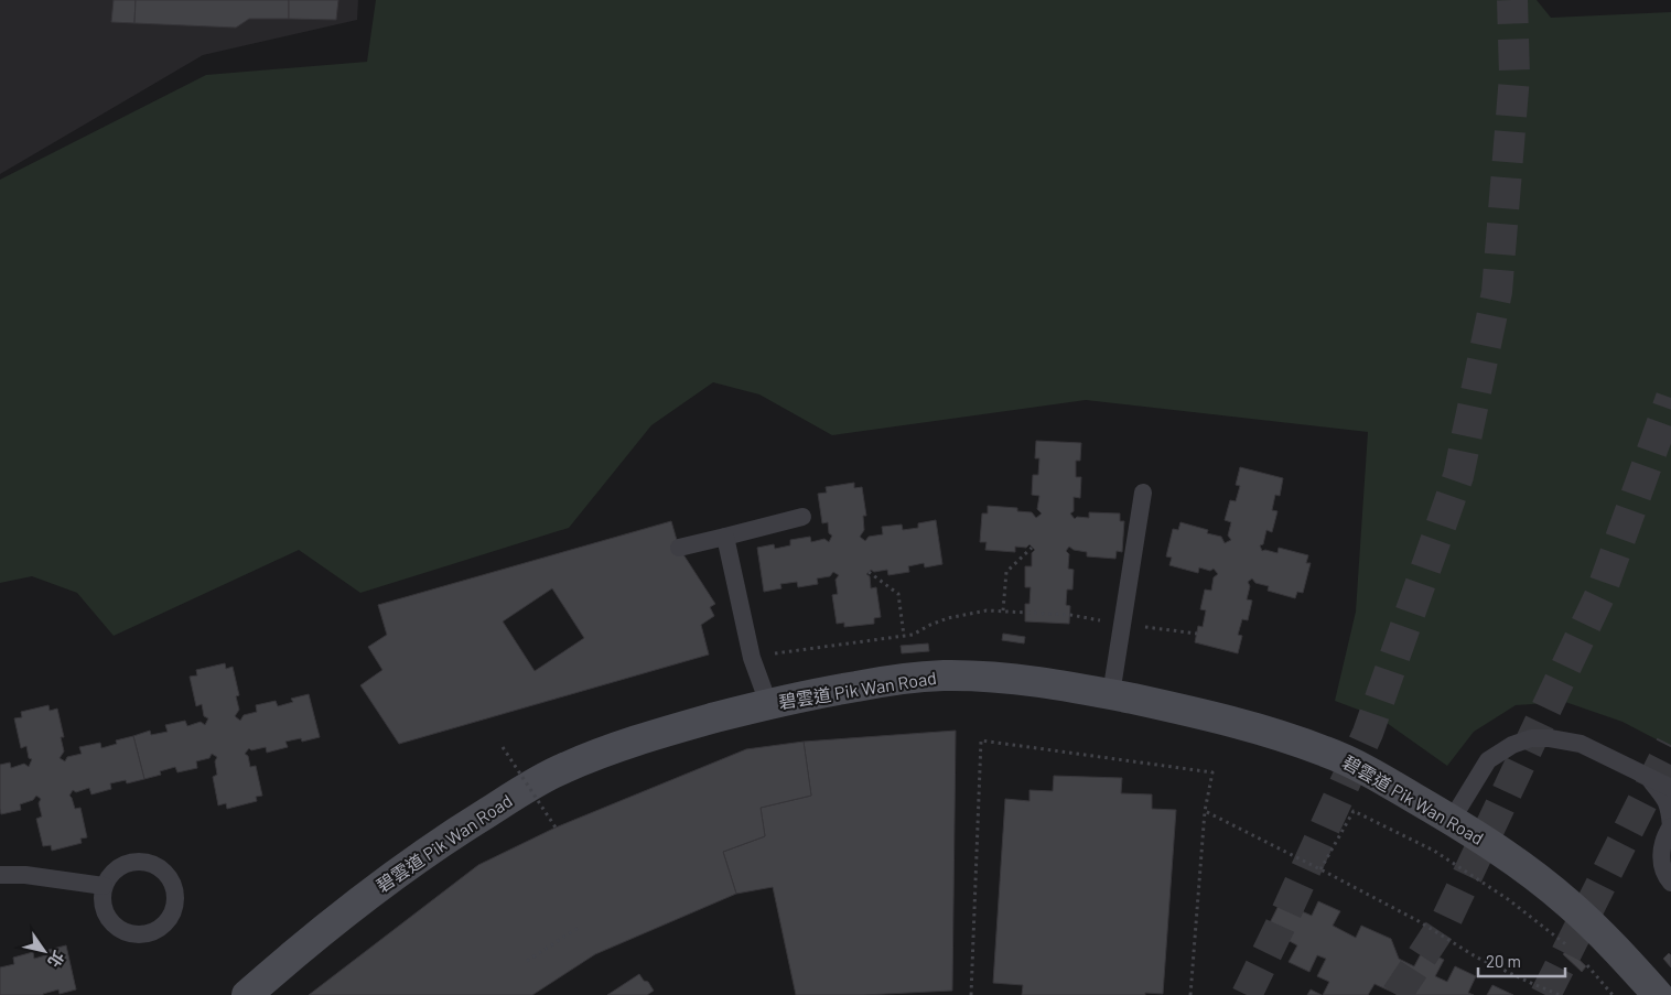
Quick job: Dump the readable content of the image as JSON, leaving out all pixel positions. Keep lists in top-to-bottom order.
{
  "streets": {
    "main road": ["碧雲道 Pik Wan Road"]
  },
  "scale_bar": "20 m",
  "north": "bottom right"
}
